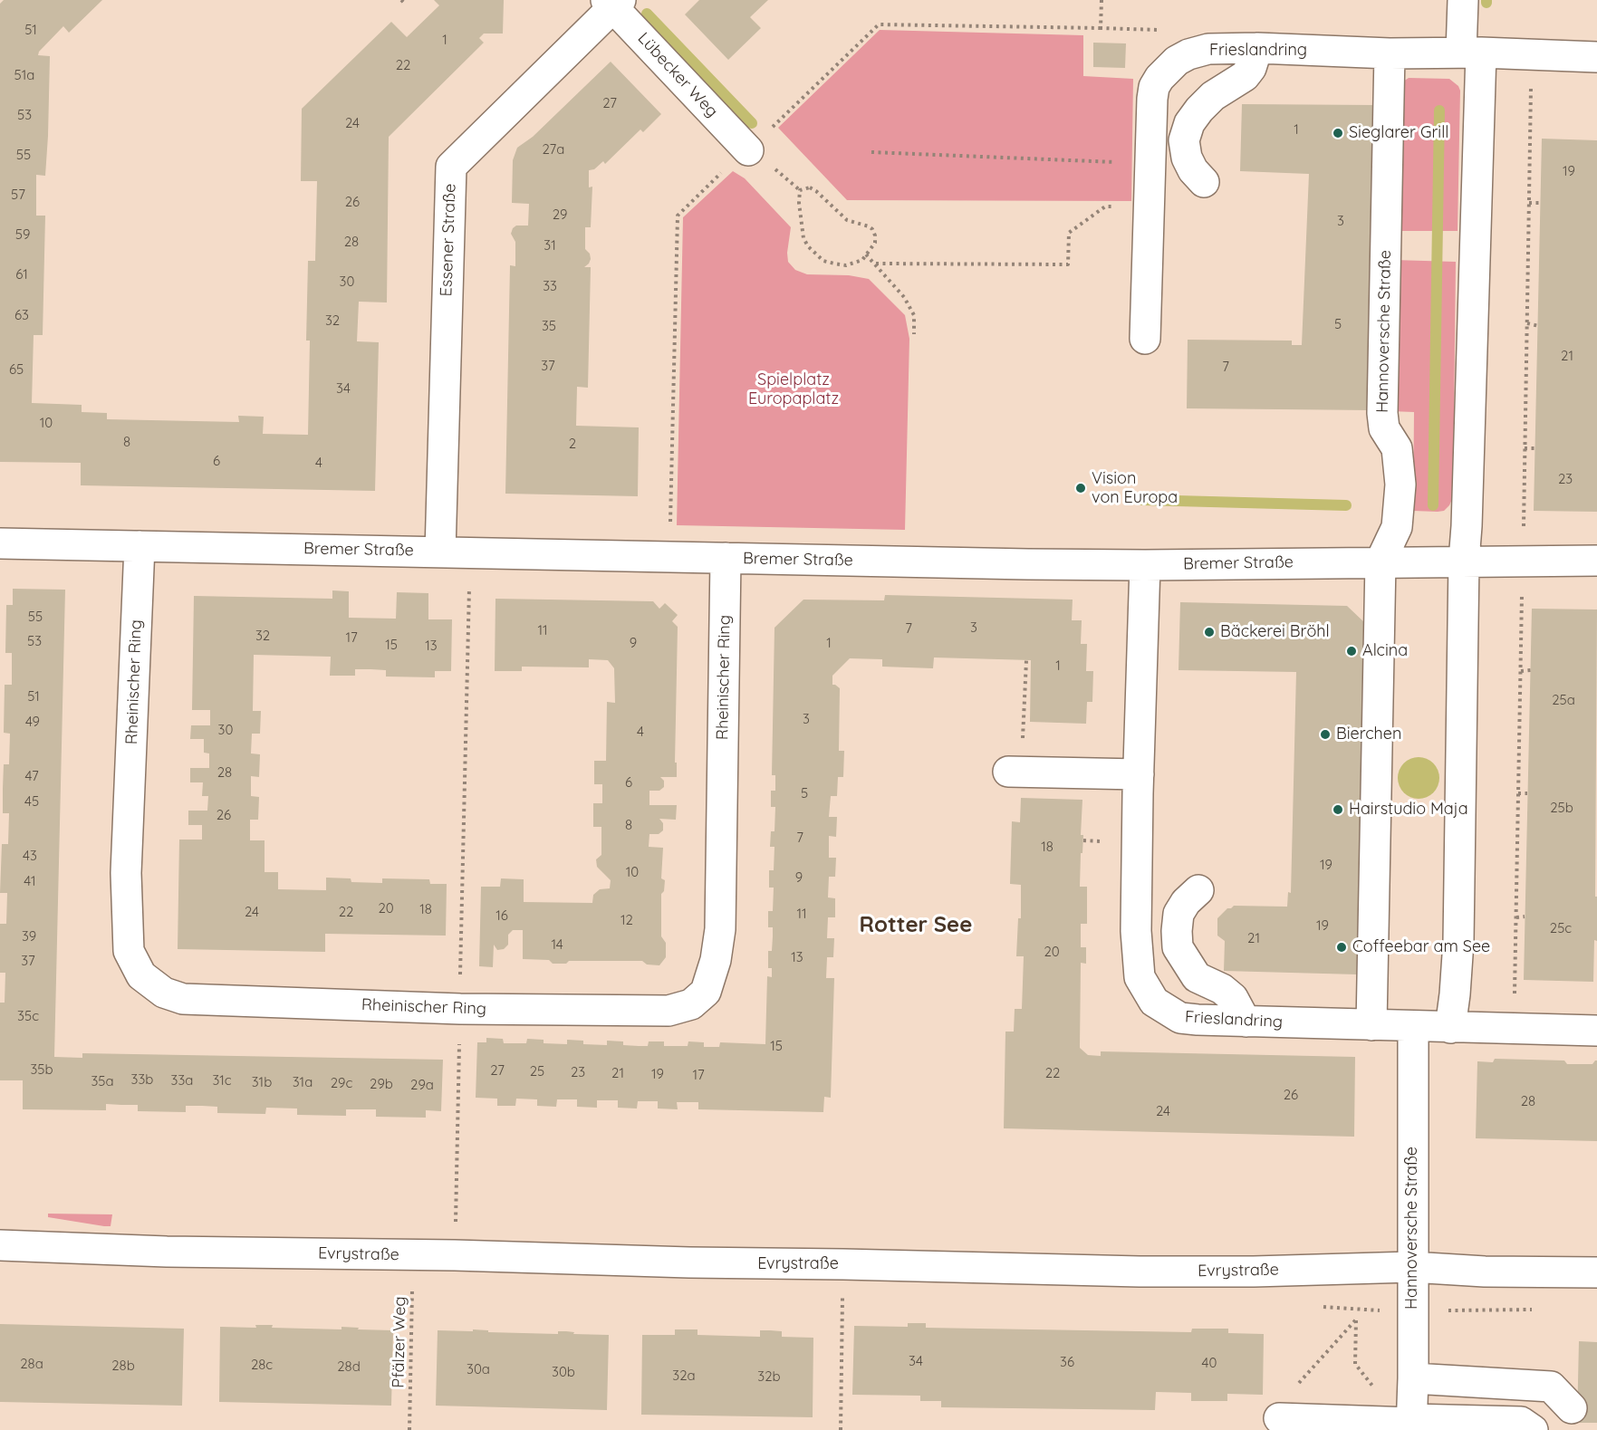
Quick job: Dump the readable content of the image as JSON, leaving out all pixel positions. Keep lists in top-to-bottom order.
{
  "streets": {
    "street": [
      "Frieslandring",
      "Lübecker Weg",
      "Essener Straße",
      "Hannoversche Straße",
      "Bremer Straße",
      "Rheinischer Ring",
      "Evrystraße"
    ],
    "path": ["Pfälzer Weg"]
  },
  "crossings": [
    ["Frieslandring", "Hannoversche Straße"],
    ["Frieslandring", "Bremer Straße"],
    ["Lübecker Weg", "Essener Straße"],
    ["Essener Straße", "Bremer Straße"],
    ["Hannoversche Straße", "Bremer Straße"],
    ["Hannoversche Straße", "Evrystraße"],
    ["Bremer Straße", "Rheinischer Ring"],
    ["Evrystraße", "Pfälzer Weg"]
  ],
  "districts": ["Rotter See"],
  "parks": ["Spielplatz Europaplatz"],
  "places": [
    "Sieglarer Grill",
    "Vision von Europa",
    "Bäckerei Bröhl",
    "Alcina",
    "Bierchen",
    "Hairstudio Maja",
    "Coffeebar am See"
  ],
  "house_numbers": [
    "51",
    "1",
    "22",
    "51a",
    "27",
    "53",
    "24",
    "1",
    "27a",
    "55",
    "19",
    "57",
    "26",
    "29",
    "3",
    "59",
    "28",
    "31",
    "61",
    "30",
    "33",
    "63",
    "32",
    "5",
    "35",
    "21",
    "37",
    "7",
    "65",
    "34",
    "10",
    "8",
    "2",
    "6",
    "4",
    "23",
    "55",
    "3",
    "7",
    "11",
    "32",
    "17",
    "53",
    "9",
    "1",
    "15",
    "13",
    "1",
    "51",
    "25a",
    "3",
    "49",
    "30",
    "4",
    "28",
    "47",
    "6",
    "5",
    "45",
    "25b",
    "26",
    "8",
    "7",
    "18",
    "43",
    "19",
    "10",
    "9",
    "41",
    "20",
    "18",
    "24",
    "22",
    "11",
    "16",
    "12",
    "19",
    "25c",
    "39",
    "21",
    "14",
    "20",
    "13",
    "37",
    "35c",
    "15",
    "35b",
    "27",
    "25",
    "23",
    "21",
    "22",
    "19",
    "17",
    "33b",
    "33a",
    "31c",
    "35a",
    "31b",
    "31a",
    "29c",
    "29b",
    "29a",
    "26",
    "28",
    "24",
    "34",
    "36",
    "40",
    "28a",
    "28c",
    "28b",
    "28d",
    "30a",
    "30b",
    "32a",
    "32b"
  ]
}
